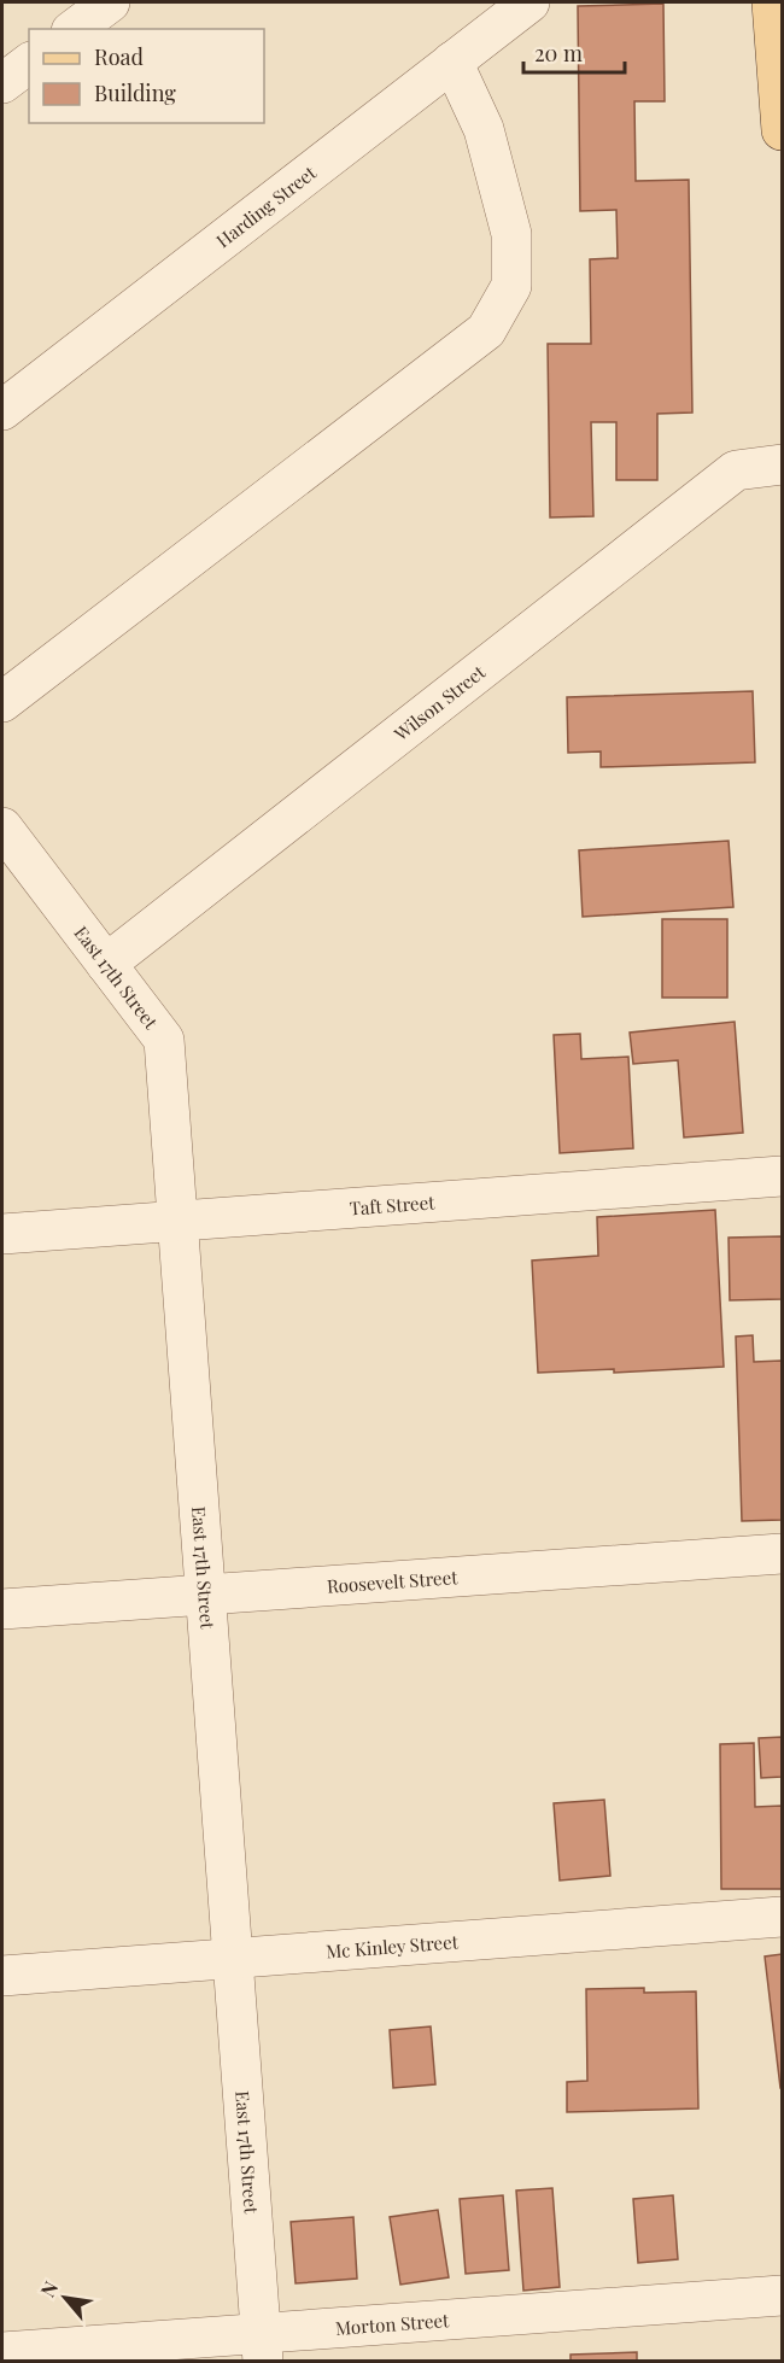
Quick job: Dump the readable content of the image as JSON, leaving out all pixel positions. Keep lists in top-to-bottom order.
{
  "streets": {
    "street": [
      "Harding Street",
      "Wilson Street",
      "East 17th Street",
      "Taft Street",
      "Roosevelt Street",
      "Mc Kinley Street",
      "Morton Street"
    ]
  },
  "crossings": [
    ["Wilson Street", "East 17th Street"],
    ["East 17th Street", "Taft Street"],
    ["East 17th Street", "Roosevelt Street"],
    ["East 17th Street", "Mc Kinley Street"],
    ["East 17th Street", "Morton Street"]
  ],
  "legend": ["Road", "Building"],
  "scale_bar": "20 m",
  "north": "top left"
}
